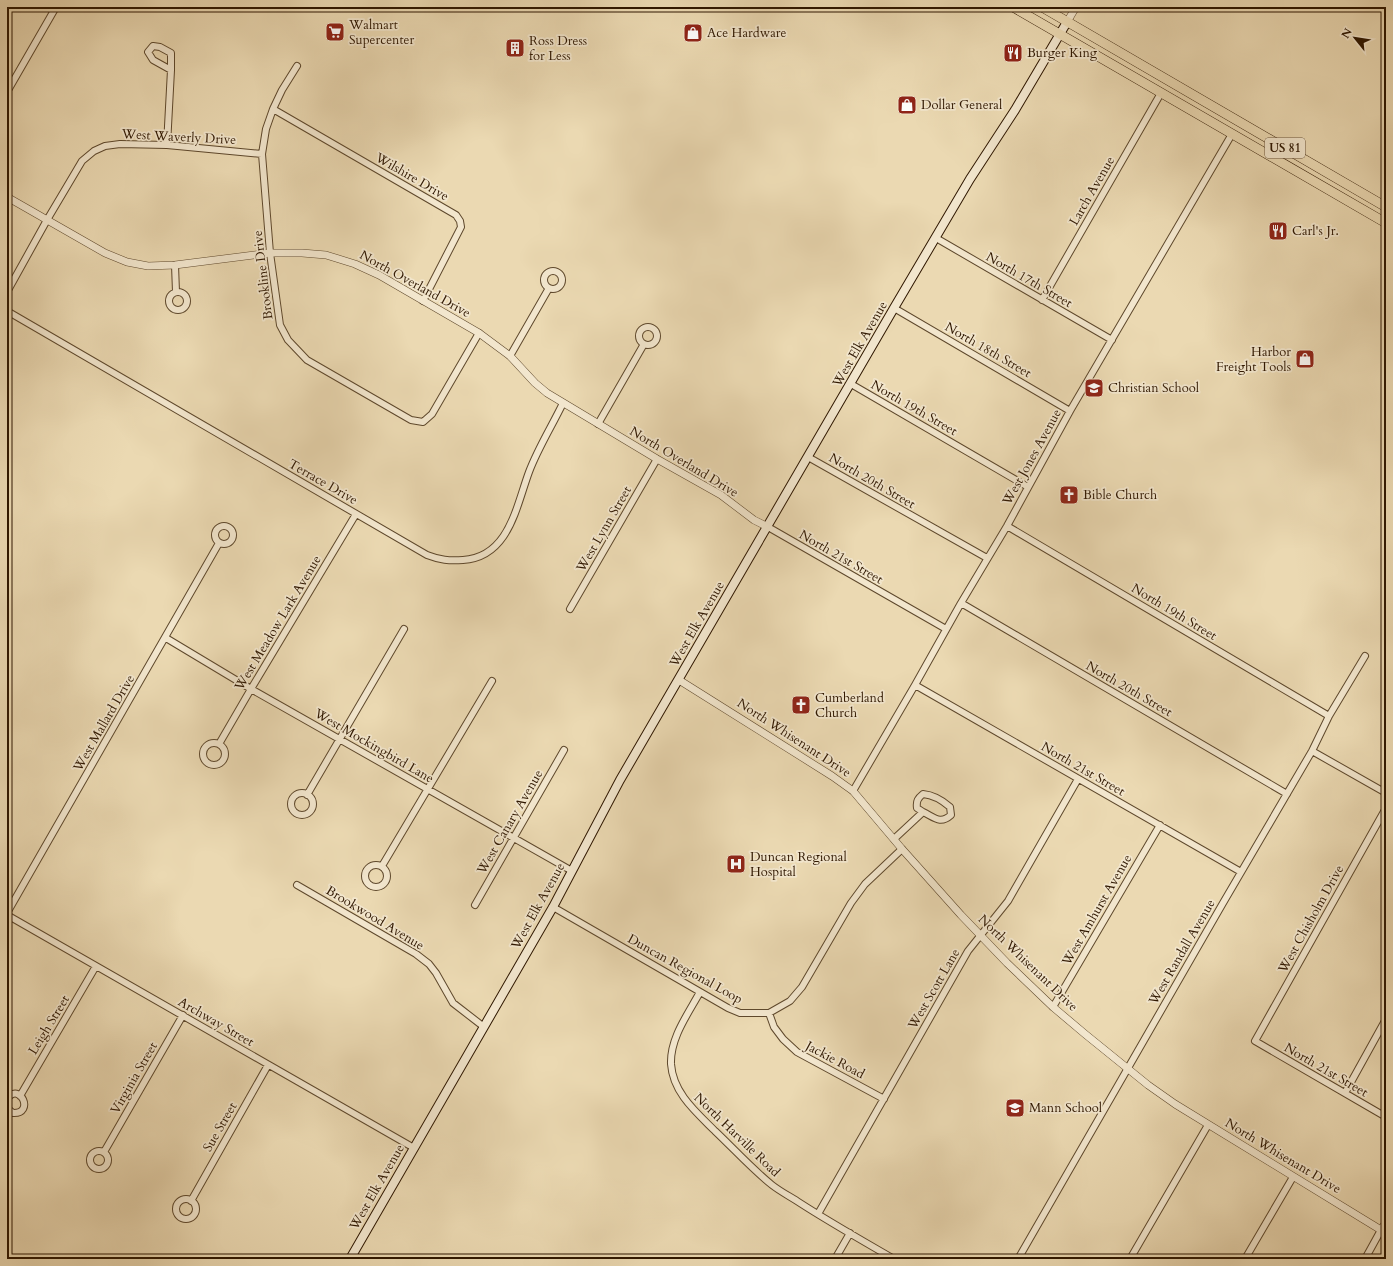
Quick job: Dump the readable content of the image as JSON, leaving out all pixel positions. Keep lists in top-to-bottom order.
{
  "streets": {
    "main road": ["US 81", "West Elk Avenue"],
    "street": [
      "West Waverly Drive",
      "Wilshire Drive",
      "Larch Avenue",
      "Brookline Drive",
      "North 17th Street",
      "North Overland Drive",
      "North 18th Street",
      "North 19th Street",
      "West Jones Avenue",
      "North 20th Street",
      "Terrace Drive",
      "West Lynn Street",
      "North 21st Street",
      "West Meadow Lark Avenue",
      "West Mallard Drive",
      "North Whisenant Drive",
      "West Mockingbird Lane",
      "West Canary Avenue",
      "West Amhurst Avenue",
      "Brookwood Avenue",
      "West Chisholm Drive",
      "West Randall Avenue",
      "Duncan Regional Loop",
      "West Scott Lane",
      "Archway Street",
      "Leigh Street",
      "Jackie Road",
      "Virginia Street",
      "Sue Street",
      "North Harville Road"
    ]
  },
  "crossings": [
    ["West Waverly Drive", "Brookline Drive"],
    ["West Waverly Drive", "North Overland Drive"],
    ["US 81", "Larch Avenue"],
    ["US 81", "West Elk Avenue"],
    ["US 81", "West Jones Avenue"],
    ["Wilshire Drive", "Brookline Drive"],
    ["Wilshire Drive", "North Overland Drive"],
    ["Larch Avenue", "North 17th Street"],
    ["Brookline Drive", "North Overland Drive"],
    ["North 17th Street", "West Elk Avenue"],
    ["North 17th Street", "West Jones Avenue"],
    ["North Overland Drive", "West Elk Avenue"],
    ["North Overland Drive", "Terrace Drive"],
    ["North Overland Drive", "West Lynn Street"],
    ["North Overland Drive", "North 21st Street"],
    ["West Elk Avenue", "North 18th Street"],
    ["West Elk Avenue", "North 19th Street"],
    ["West Elk Avenue", "North 20th Street"],
    ["West Elk Avenue", "North 21st Street"],
    ["West Elk Avenue", "North Whisenant Drive"],
    ["West Elk Avenue", "West Mockingbird Lane"],
    ["West Elk Avenue", "Brookwood Avenue"],
    ["West Elk Avenue", "Duncan Regional Loop"],
    ["West Elk Avenue", "Archway Street"],
    ["North 18th Street", "West Jones Avenue"],
    ["North 19th Street", "West Jones Avenue"],
    ["North 19th Street", "West Randall Avenue"],
    ["West Jones Avenue", "North 20th Street"],
    ["West Jones Avenue", "North 21st Street"],
    ["West Jones Avenue", "North Whisenant Drive"],
    ["North 20th Street", "West Randall Avenue"],
    ["Terrace Drive", "West Meadow Lark Avenue"],
    ["North 21st Street", "West Amhurst Avenue"],
    ["North 21st Street", "West Chisholm Drive"],
    ["North 21st Street", "West Randall Avenue"],
    ["North 21st Street", "West Scott Lane"],
    ["West Meadow Lark Avenue", "West Mockingbird Lane"],
    ["West Mallard Drive", "West Mockingbird Lane"],
    ["West Mallard Drive", "Archway Street"],
    ["North Whisenant Drive", "West Amhurst Avenue"],
    ["North Whisenant Drive", "West Randall Avenue"],
    ["North Whisenant Drive", "West Scott Lane"],
    ["West Mockingbird Lane", "West Canary Avenue"],
    ["Duncan Regional Loop", "Jackie Road"],
    ["Duncan Regional Loop", "North Harville Road"],
    ["West Scott Lane", "Jackie Road"],
    ["West Scott Lane", "North Harville Road"],
    ["Archway Street", "Leigh Street"],
    ["Archway Street", "Virginia Street"],
    ["Archway Street", "Sue Street"]
  ],
  "places": {
    "supermarket": ["Walmart Supercenter"],
    "shop": ["Ace Hardware", "Dollar General", "Harbor Freight Tools"],
    "building": ["Ross Dress for Less"],
    "restaurant": ["Burger King", "Carl's Jr."],
    "school or university": ["Christian School", "Mann School"],
    "church": ["Bible Church", "Cumberland Church"],
    "hospital": ["Duncan Regional Hospital"]
  },
  "north": "top left"
}
